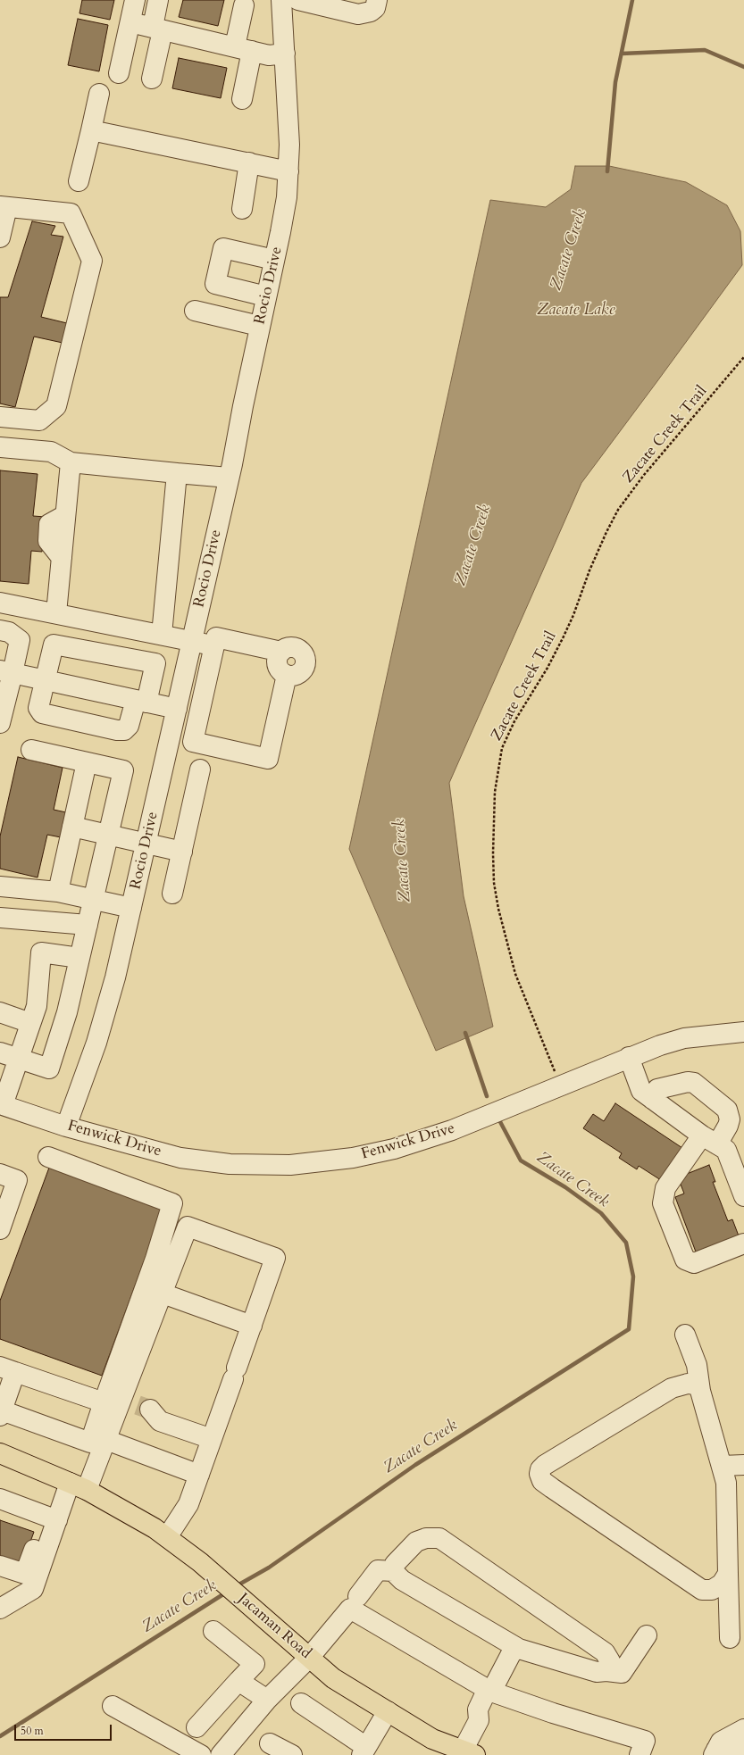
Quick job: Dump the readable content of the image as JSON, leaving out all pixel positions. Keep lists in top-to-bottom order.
{
  "streets": {
    "main road": ["Jacaman Road"],
    "street": ["Rocio Drive", "Fenwick Drive"],
    "path": ["Zacate Creek Trail"]
  },
  "crossings": [
    ["Rocio Drive", "Fenwick Drive"]
  ],
  "water": ["Zacate Creek", "Zacate Lake"],
  "scale_bar": "50 m"
}
